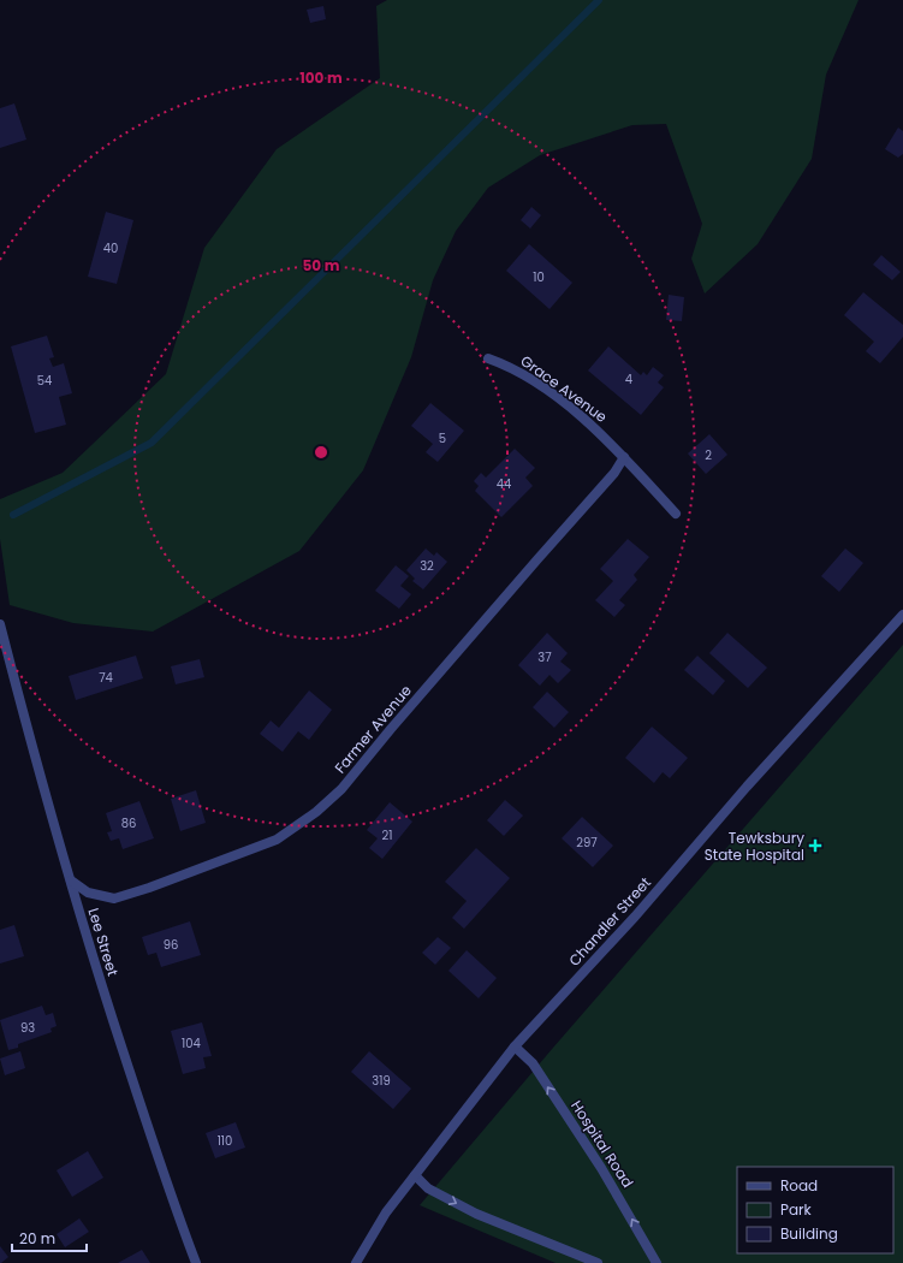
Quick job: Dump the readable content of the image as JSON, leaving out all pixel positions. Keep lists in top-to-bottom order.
{
  "streets": {
    "street": [
      "Grace Avenue",
      "Farmer Avenue",
      "Chandler Street",
      "Lee Street",
      "Hospital Road"
    ]
  },
  "crossings": [
    ["Grace Avenue", "Farmer Avenue"],
    ["Farmer Avenue", "Lee Street"],
    ["Chandler Street", "Hospital Road"]
  ],
  "one_way": ["Hospital Road"],
  "places": {
    "health": ["Tewksbury State Hospital"]
  },
  "house_numbers": [
    "40",
    "10",
    "4",
    "54",
    "5",
    "2",
    "44",
    "32",
    "37",
    "74",
    "86",
    "21",
    "297",
    "96",
    "93",
    "104",
    "319",
    "110"
  ],
  "legend": ["Road", "Park", "Building"],
  "scale_bar": "20 m",
  "rings": ["100 m", "50 m"]
}
